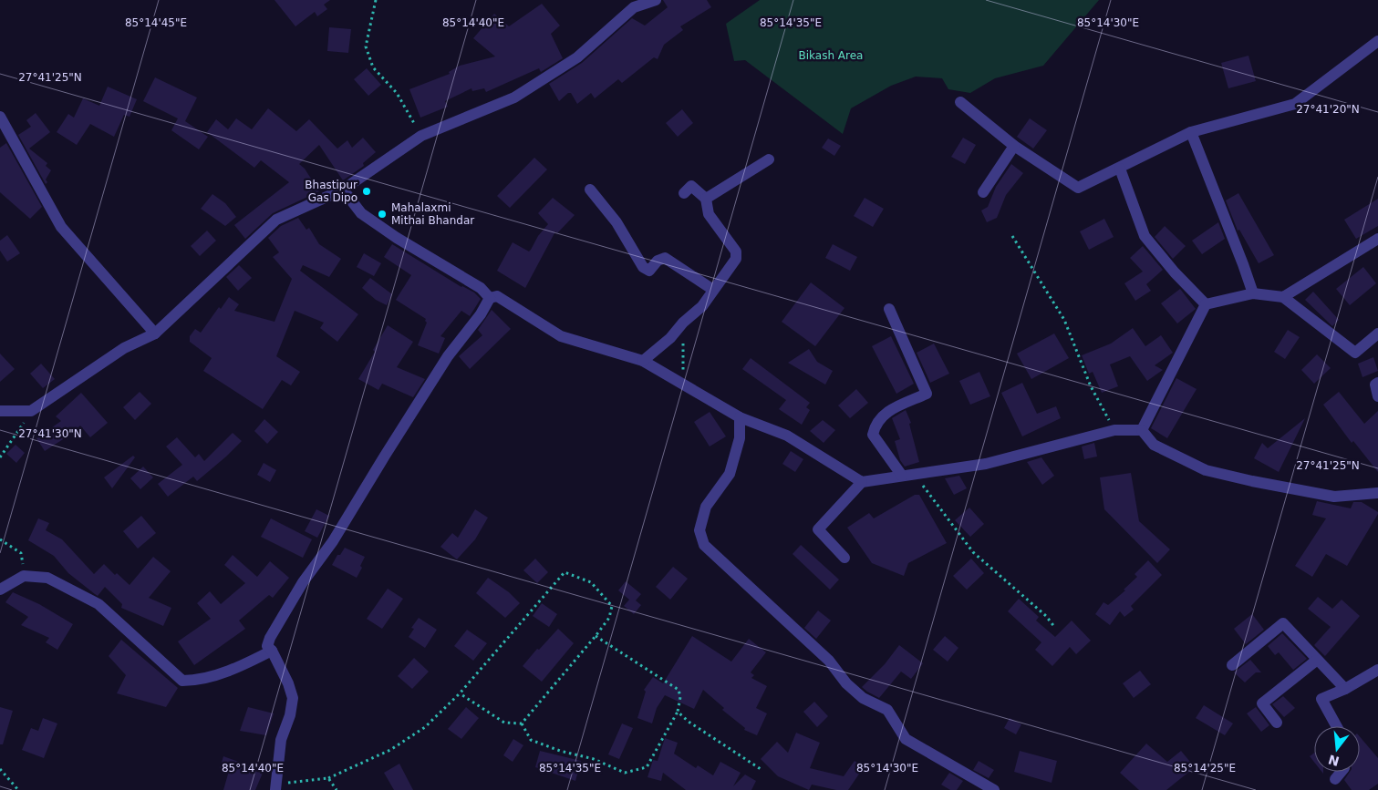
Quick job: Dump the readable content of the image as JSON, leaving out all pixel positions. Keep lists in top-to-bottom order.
{
  "parks": ["Bikash Area"],
  "places": ["Bhastipur Gas Dipo", "Mahalaxmi Mithai Bhandar"],
  "north": "bottom",
  "coordinates": [
    "85°14'45\"E",
    "85°14'40\"E",
    "85°14'35\"E",
    "85°14'30\"E",
    "27°41'25\"N",
    "27°41'20\"N",
    "27°41'30\"N",
    "85°14'25\"E"
  ]
}
